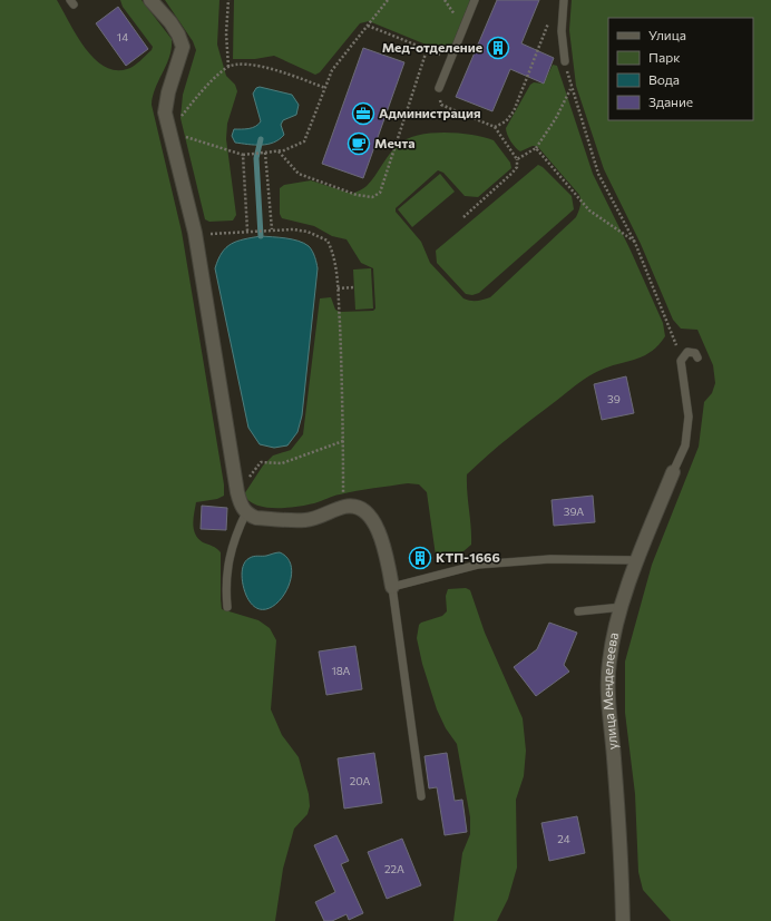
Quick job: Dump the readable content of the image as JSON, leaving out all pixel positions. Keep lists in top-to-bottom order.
{
  "streets": {
    "street": ["улица Менделеева"]
  },
  "places": {
    "building": ["Мед-отделение", "КТП-1666"],
    "office": ["Администрация"],
    "cafe": ["Мечта"]
  },
  "house_numbers": [
    "14",
    "39",
    "39А",
    "18А",
    "20А",
    "24",
    "22А"
  ],
  "legend": [
    "Улица",
    "Парк",
    "Вода",
    "Здание"
  ]
}
